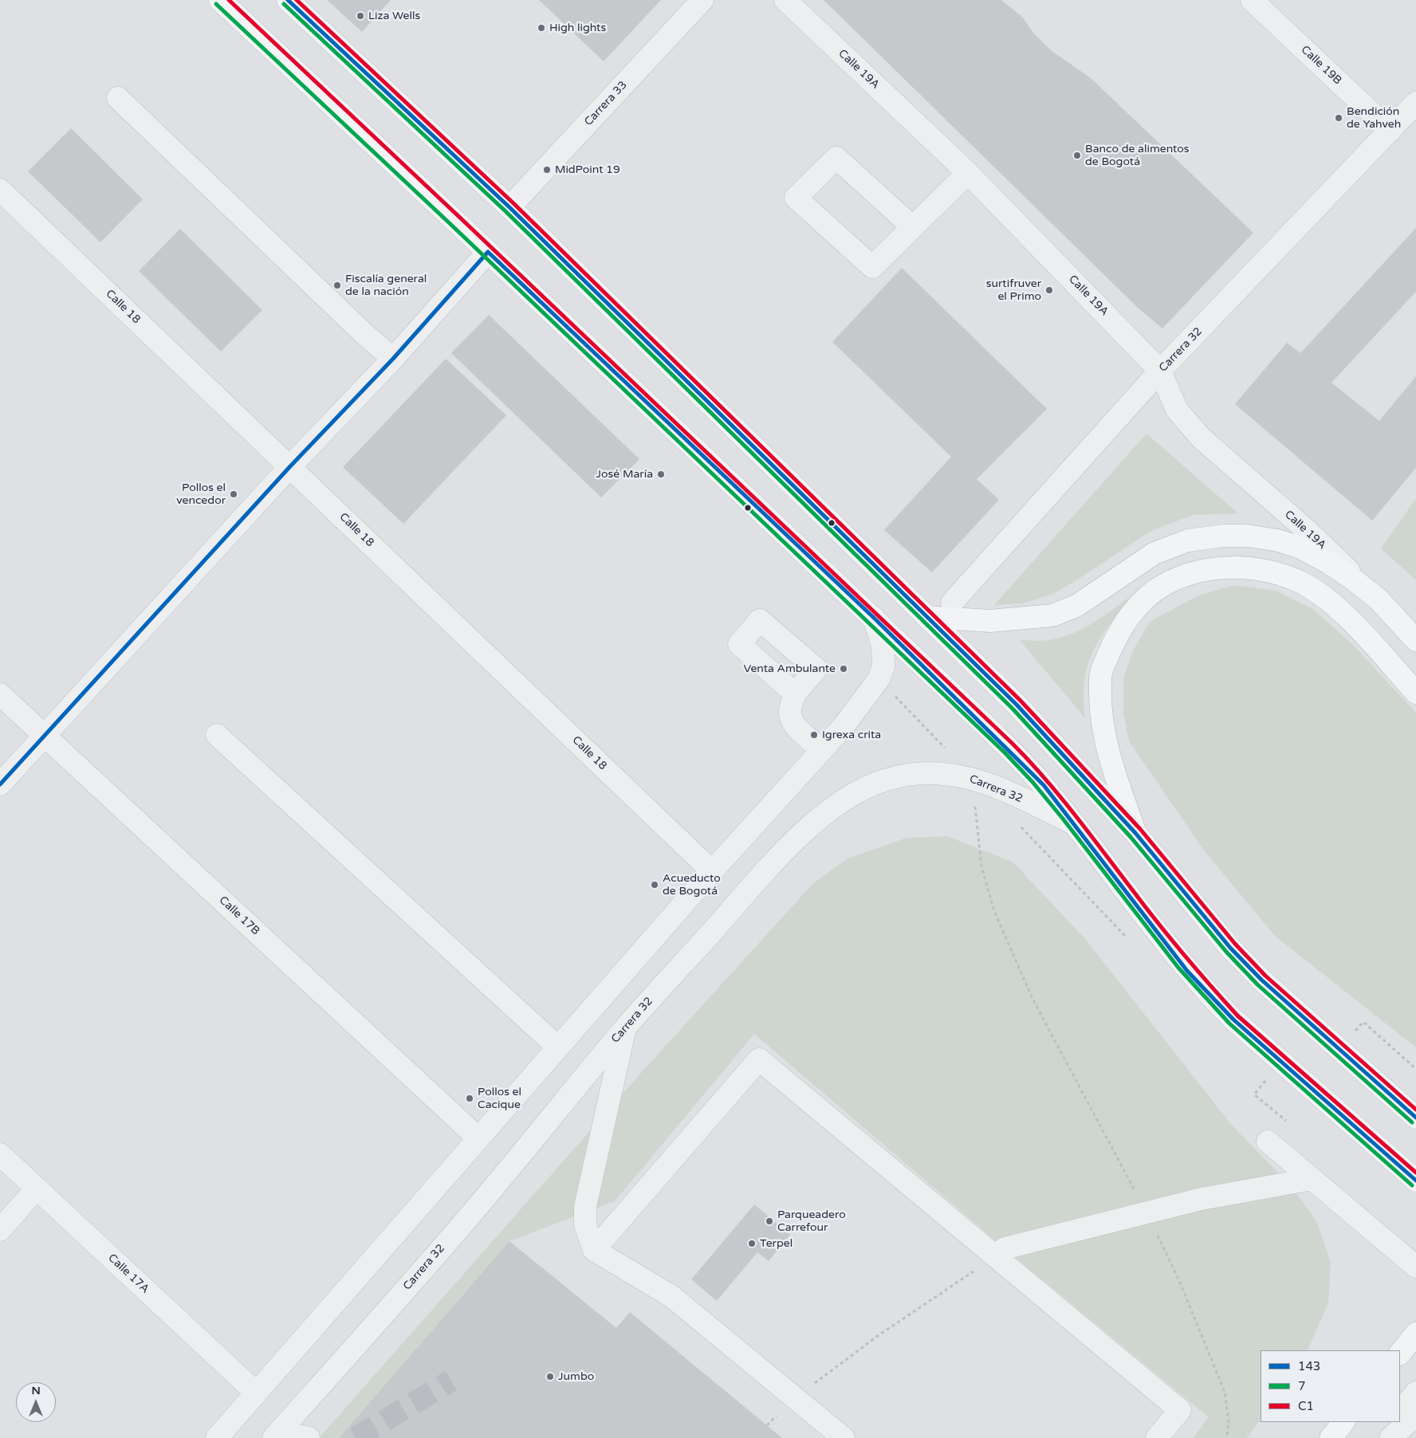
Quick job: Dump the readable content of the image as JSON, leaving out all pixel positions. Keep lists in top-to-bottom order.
{
  "streets": {
    "street": [
      "Calle 19B",
      "Calle 19A",
      "Carrera 33",
      "Calle 18",
      "Carrera 32",
      "Calle 17B",
      "Calle 17A"
    ]
  },
  "crossings": [
    ["Calle 19B", "Carrera 32"],
    ["Calle 19A", "Carrera 32"]
  ],
  "places": [
    "Liza Wells",
    "High lights",
    "Bendición de Yahveh",
    "Banco de alimentos de Bogotá",
    "MidPoint 19",
    "Fiscalía general de la nación",
    "surtifruver el Primo",
    "José María",
    "Pollos el vencedor",
    "Venta Ambulante",
    "Igrexa crita",
    "Acueducto de Bogotá",
    "Pollos el Cacique",
    "Parqueadero Carrefour",
    "Terpel",
    "Jumbo"
  ],
  "lines": ["transit line 143", "transit line C1", "transit line 7"],
  "legend": ["143", "7", "C1"],
  "north": "top"
}
